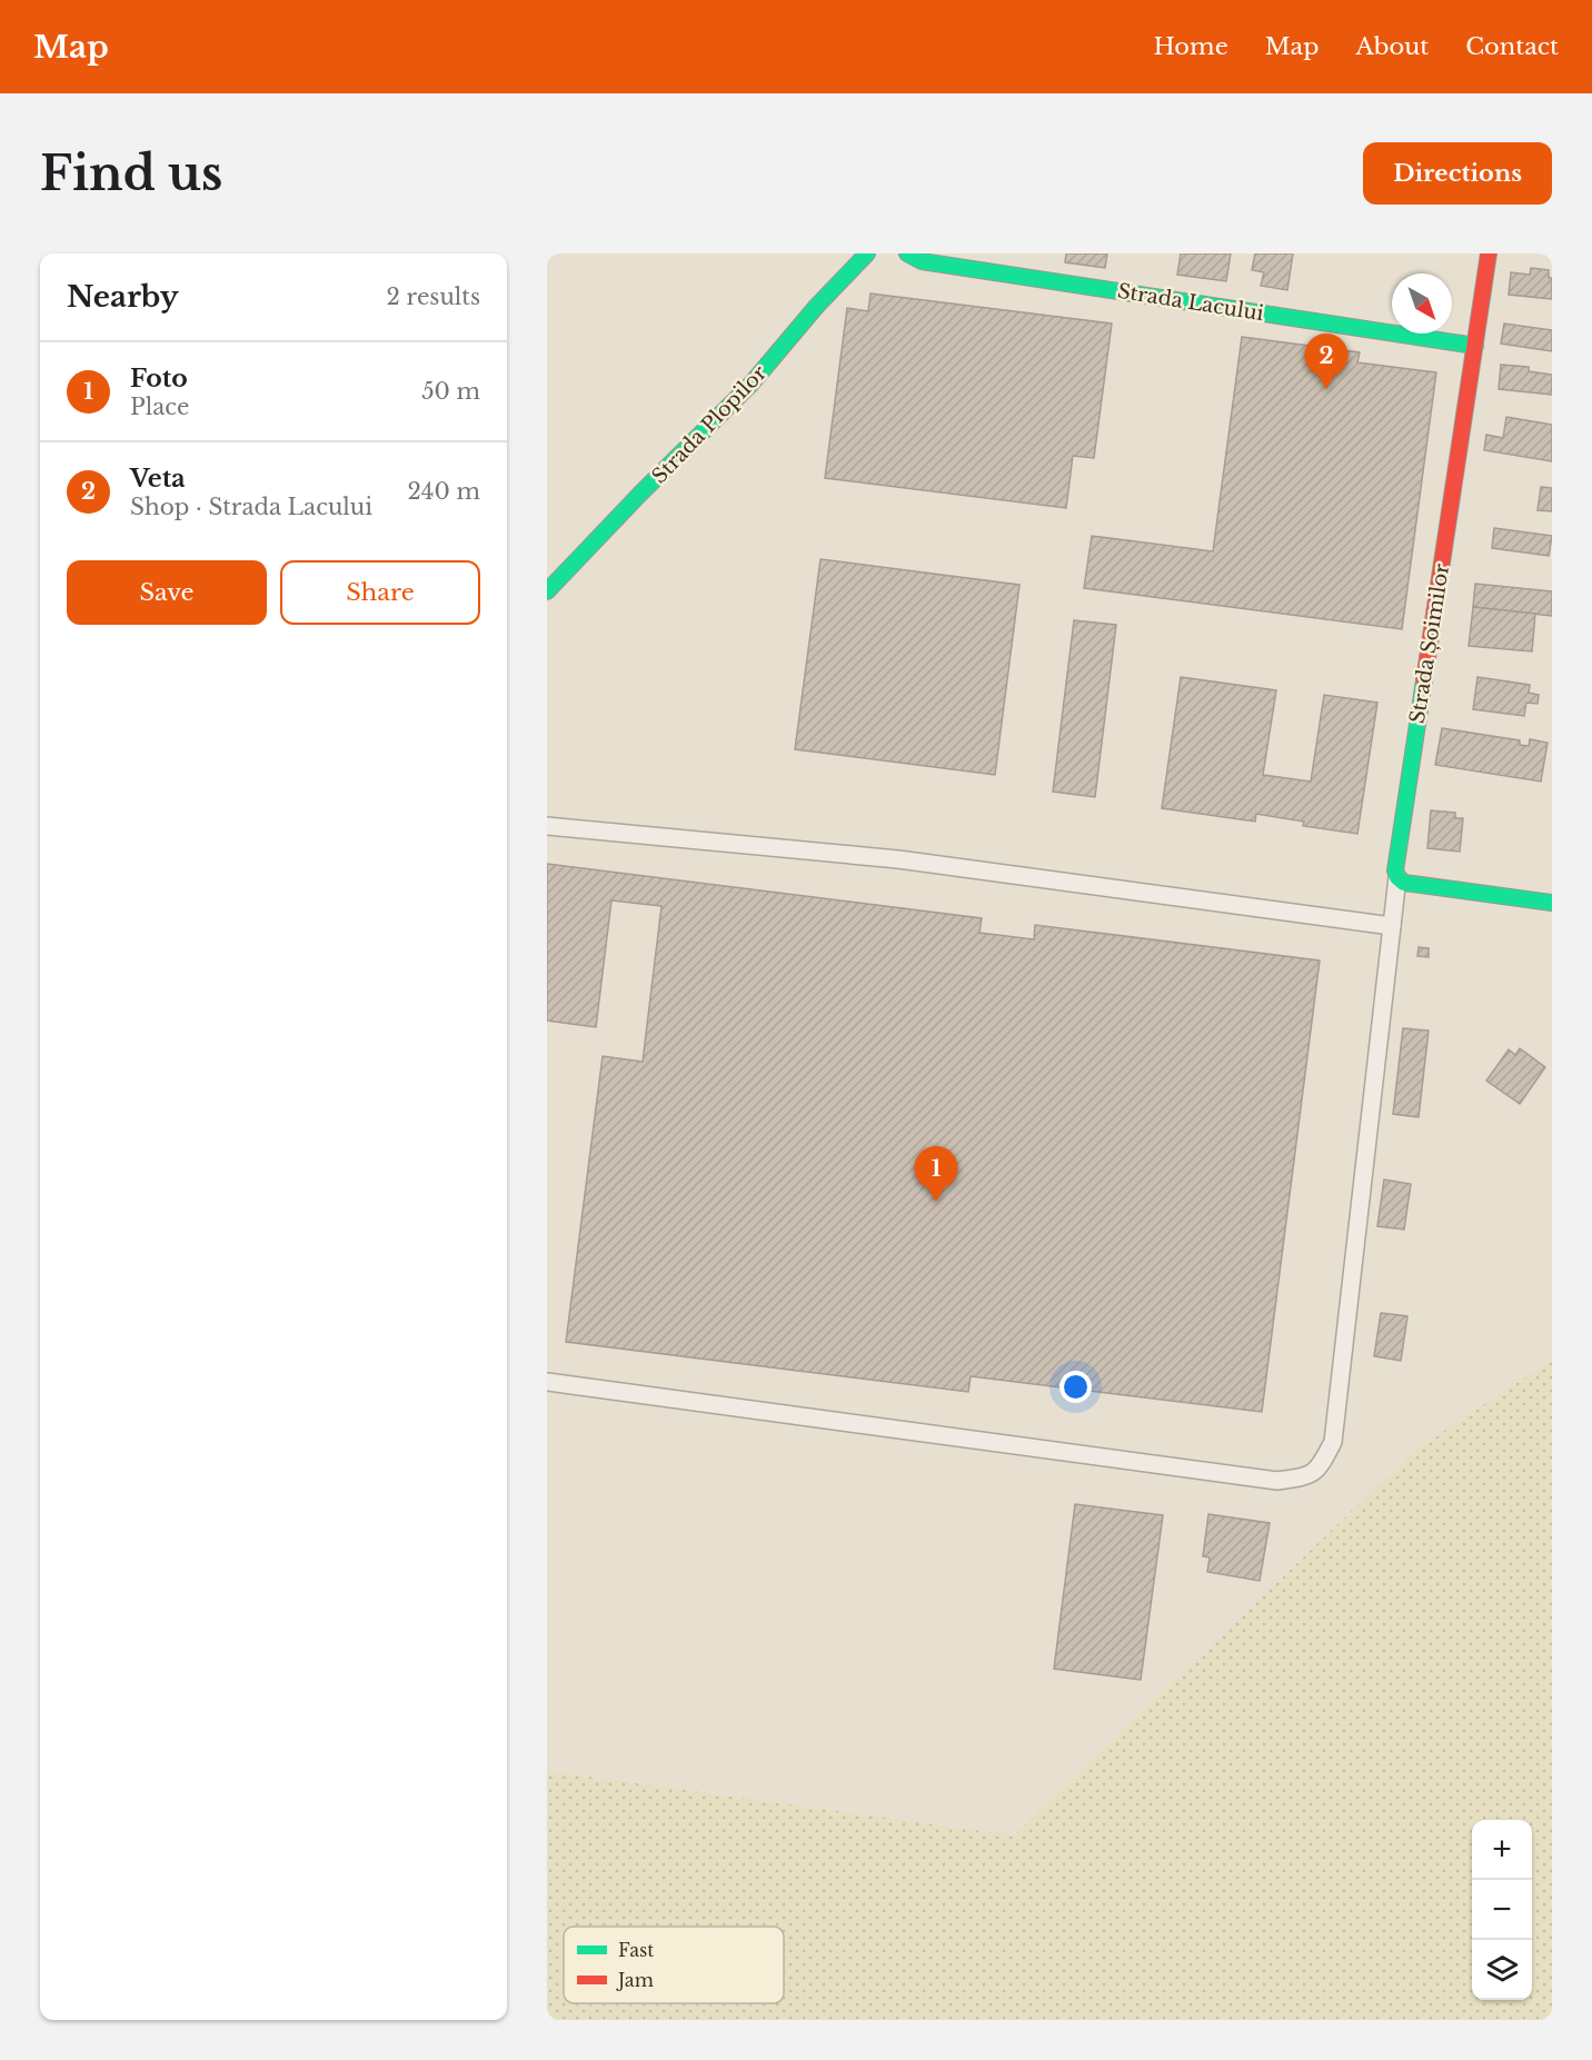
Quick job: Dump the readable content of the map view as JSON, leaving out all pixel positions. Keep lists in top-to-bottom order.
{
  "streets": {
    "street": ["Strada Lacului", "Strada Plopilor", "Strada Șoimilor"]
  },
  "crossings": [
    ["Strada Lacului", "Strada Șoimilor"]
  ],
  "legend": ["Fast", "Jam"],
  "north": "bottom right",
  "page": {
    "header": "Map",
    "nav": [
      "Home",
      "Map",
      "About",
      "Contact"
    ],
    "buttons": [
      "Directions",
      ["Save", "Share"]
    ],
    "title": "Find us",
    "heading": ["Nearby", "2 results"],
    "pins": ["2", "1"],
    "list": [
      {
        "mark": "1",
        "name": "Foto",
        "note": "Place",
        "value": "50 m"
      },
      {
        "mark": "2",
        "name": "Veta",
        "note": "Shop · Strada Lacului",
        "value": "240 m"
      }
    ],
    "map_buttons": ["+", "−"]
  }
}
